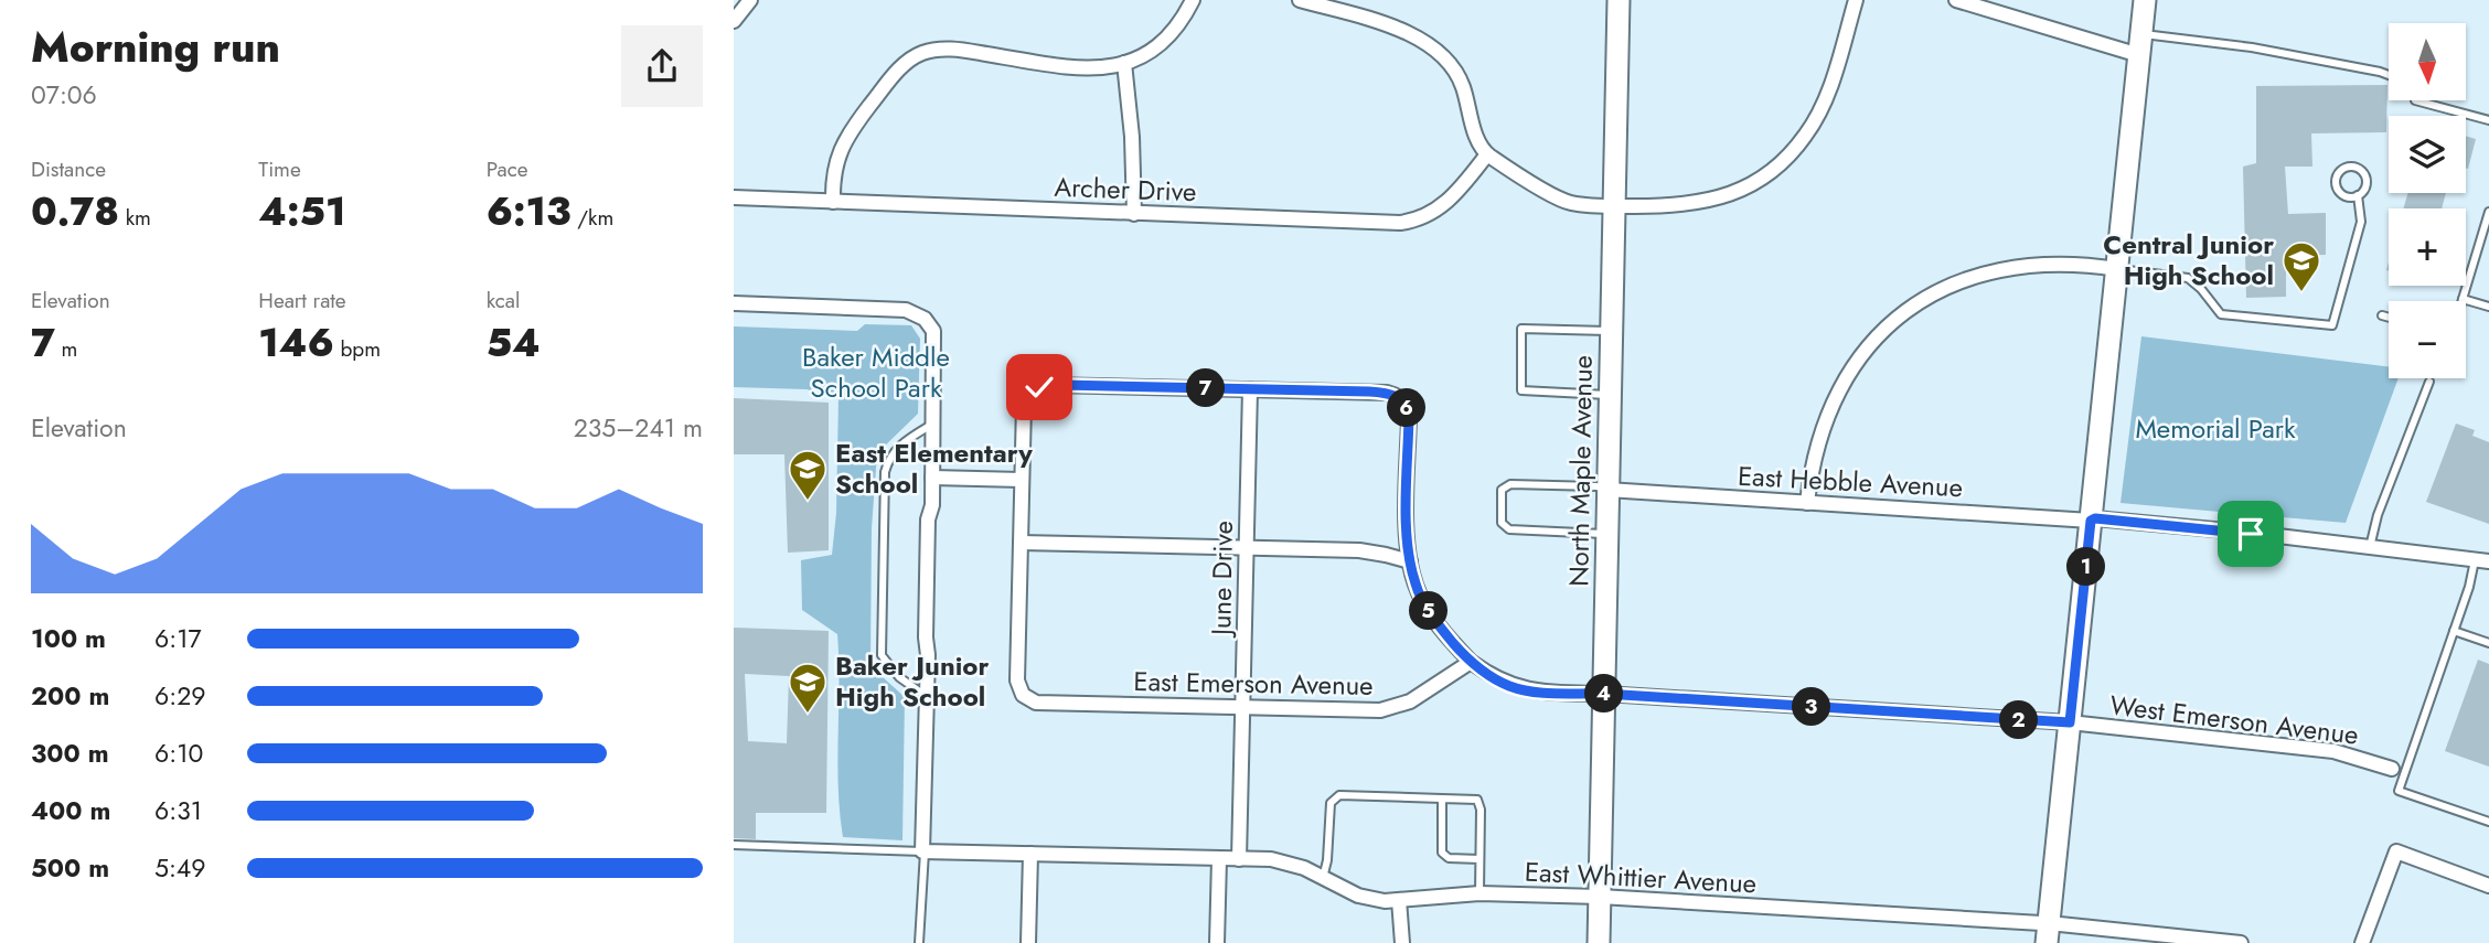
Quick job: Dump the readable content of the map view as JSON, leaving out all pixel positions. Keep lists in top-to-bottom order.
{
  "streets": {
    "main road": ["North Maple Avenue"],
    "street": [
      "Archer Drive",
      "East Hebble Avenue",
      "June Drive",
      "East Emerson Avenue",
      "West Emerson Avenue",
      "East Whittier Avenue"
    ]
  },
  "crossings": [
    ["North Maple Avenue", "East Hebble Avenue"],
    ["North Maple Avenue", "East Whittier Avenue"],
    ["June Drive", "East Emerson Avenue"],
    ["June Drive", "East Whittier Avenue"]
  ],
  "parks": ["Baker Middle School Park", "Memorial Park"],
  "places": {
    "school or university": ["Central Junior High School", "East Elementary School", "Baker Junior High School"]
  },
  "north": "bottom",
  "page": {
    "heading": ["Morning run", "07:06"],
    "map_buttons": ["+", "−"],
    "stats": [
      ["Distance", "0.78 km"],
      ["Time", "4:51"],
      ["Pace", "6:13 /km"],
      ["Elevation", "7 m"],
      ["Heart rate", "146 bpm"],
      ["kcal", "54"]
    ],
    "pins": [
      "7",
      "6",
      "1",
      "5",
      "4",
      "3",
      "2"
    ],
    "chart": ["Elevation", "235–241 m"],
    "list": [
      {
        "name": "100 m",
        "note": "6:17"
      },
      {
        "name": "200 m",
        "note": "6:29"
      },
      {
        "name": "300 m",
        "note": "6:10"
      },
      {
        "name": "400 m",
        "note": "6:31"
      },
      {
        "name": "500 m",
        "note": "5:49"
      }
    ]
  }
}
